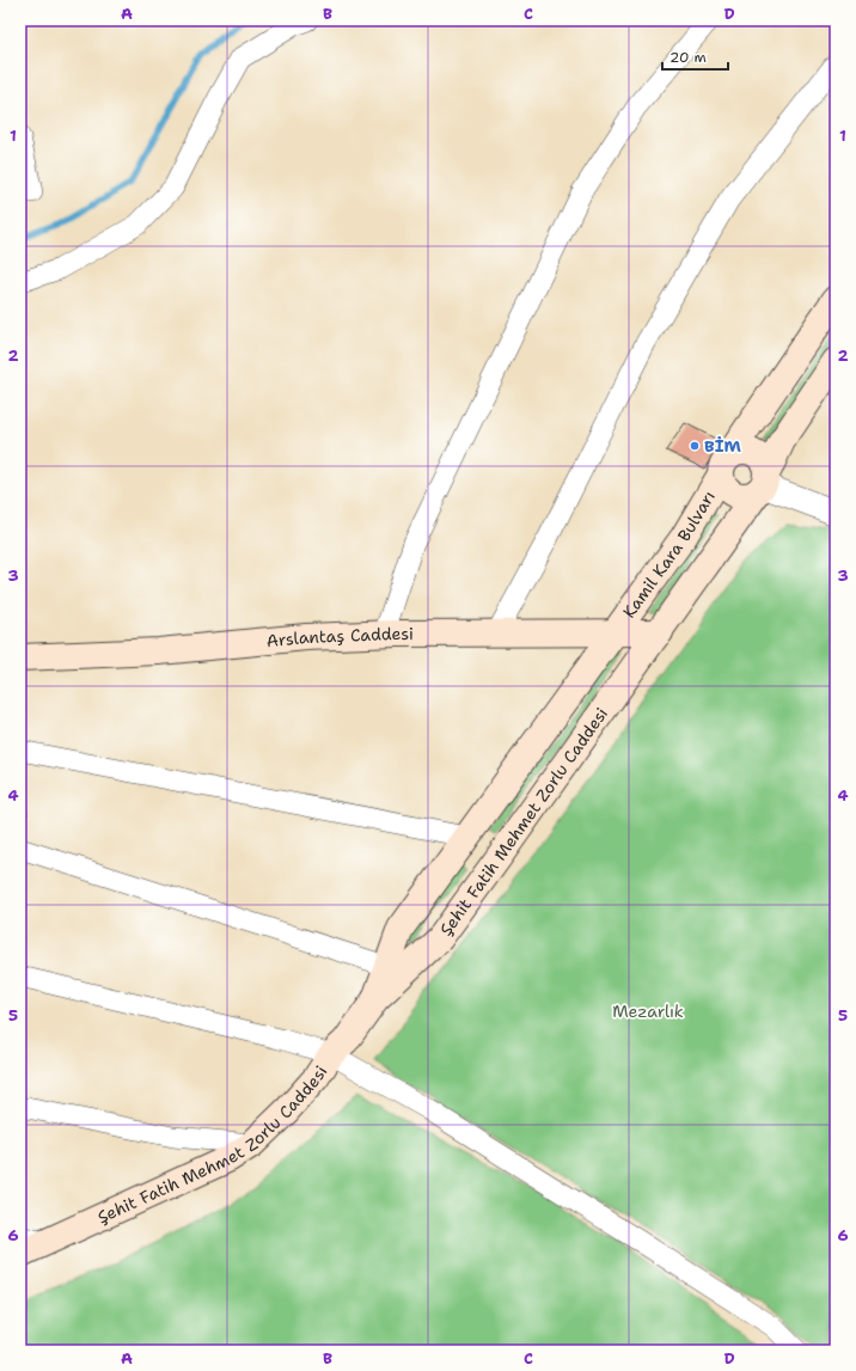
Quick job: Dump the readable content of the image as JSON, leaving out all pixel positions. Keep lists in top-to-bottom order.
{
  "streets": {
    "main road": ["Kamil Kara Bulvarı", "Arslantaş Caddesi", "Şehit Fatih Mehmet Zorlu Caddesi"]
  },
  "crossings": [
    ["Kamil Kara Bulvarı", "Arslantaş Caddesi"],
    ["Kamil Kara Bulvarı", "Şehit Fatih Mehmet Zorlu Caddesi"],
    ["Arslantaş Caddesi", "Şehit Fatih Mehmet Zorlu Caddesi"]
  ],
  "parks": ["Mezarlık"],
  "places": ["BİM"],
  "scale_bar": "20 m",
  "grid": {
    "columns": [
      "A",
      "B",
      "C",
      "D"
    ],
    "rows": [
      "1",
      "2",
      "3",
      "4",
      "5",
      "6"
    ]
  }
}
